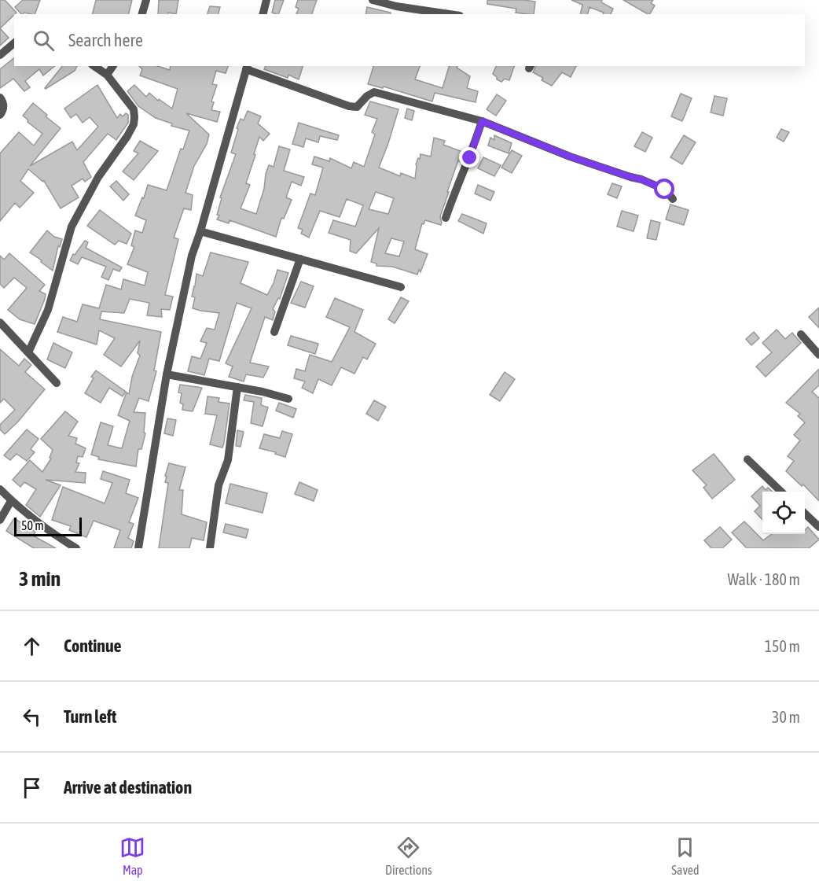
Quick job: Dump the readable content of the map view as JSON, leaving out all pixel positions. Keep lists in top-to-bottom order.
{
  "scale_bar": "50 m",
  "page": {
    "search": "Search here",
    "scale": "50 m",
    "heading": ["3 min", "Walk · 180 m"],
    "list": [
      ["Continue", "150 m"],
      ["Turn left", "30 m"],
      "Arrive at destination"
    ],
    "nav": ["Map", "Directions", "Saved"]
  }
}
